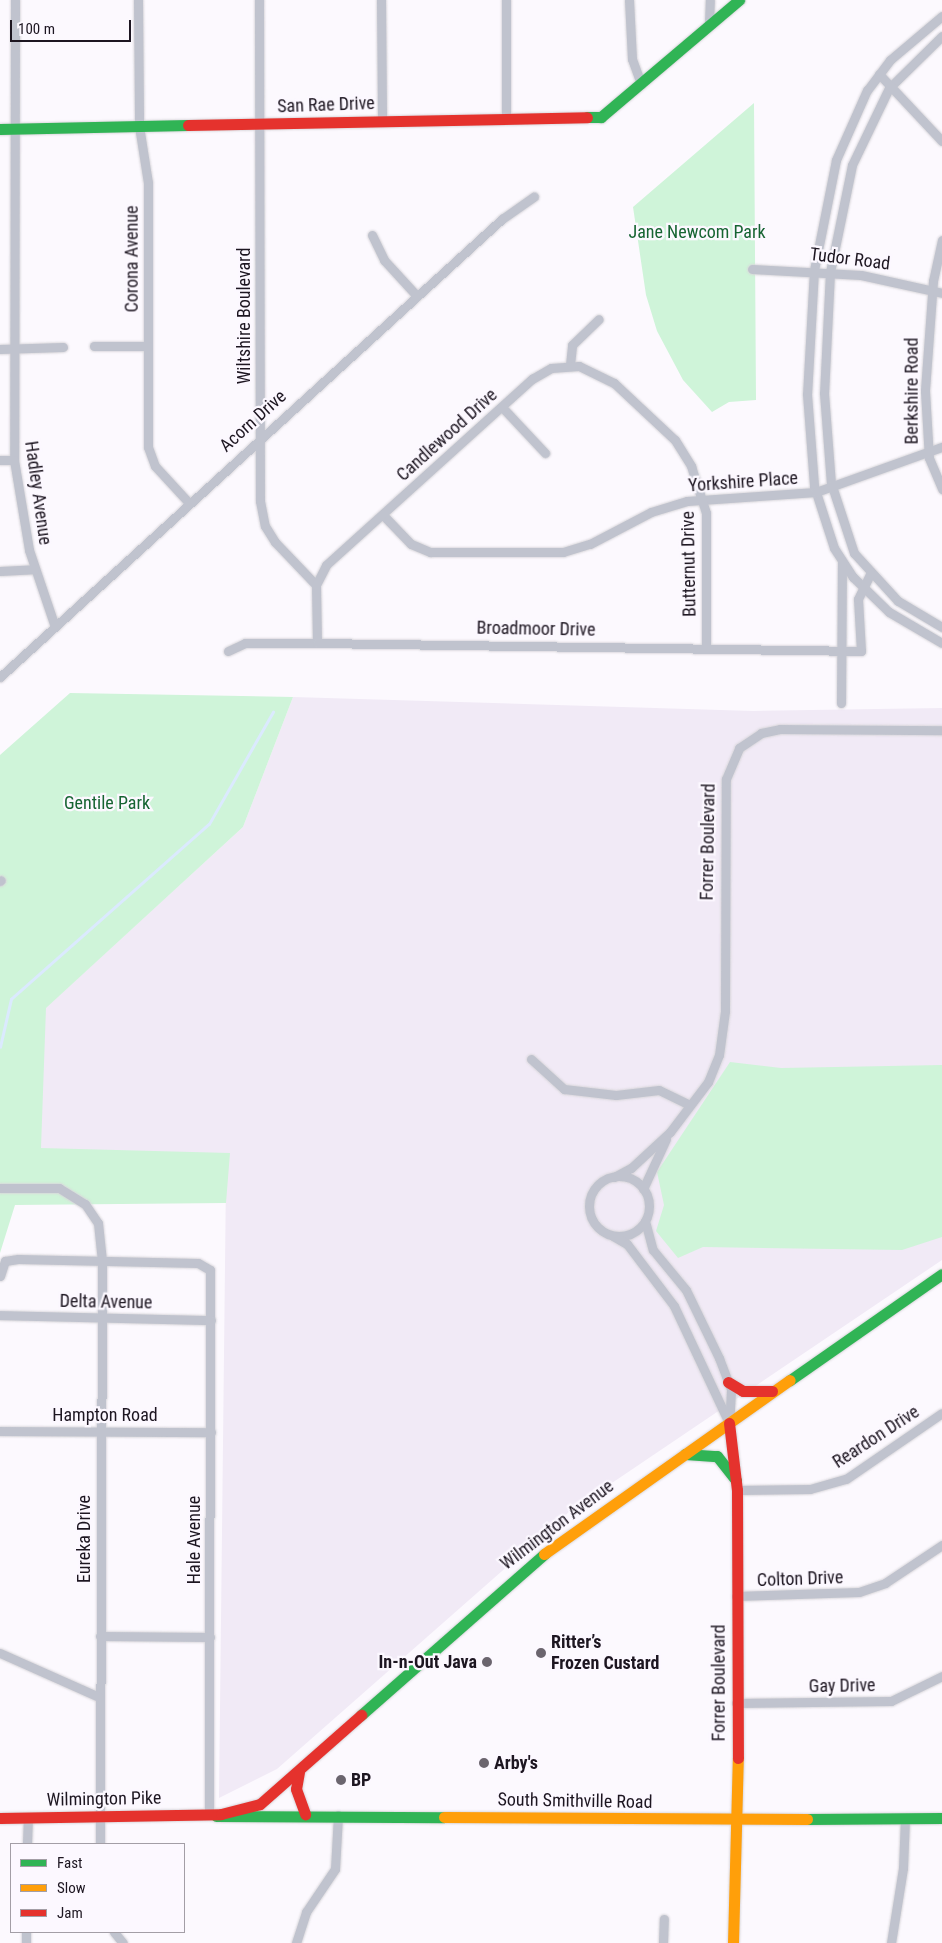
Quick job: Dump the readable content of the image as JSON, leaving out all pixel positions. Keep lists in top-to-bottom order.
{
  "streets": {
    "main road": [
      "San Rae Drive",
      "Forrer Boulevard",
      "Wilmington Avenue",
      "Wilmington Pike",
      "South Smithville Road"
    ],
    "street": [
      "Corona Avenue",
      "Tudor Road",
      "Wiltshire Boulevard",
      "Berkshire Road",
      "Acorn Drive",
      "Candlewood Drive",
      "Yorkshire Place",
      "Hadley Avenue",
      "Butternut Drive",
      "Broadmoor Drive",
      "Delta Avenue",
      "Hampton Road",
      "Reardon Drive",
      "Eureka Drive",
      "Hale Avenue",
      "Colton Drive",
      "Gay Drive"
    ]
  },
  "crossings": [
    ["San Rae Drive", "Corona Avenue"],
    ["San Rae Drive", "Wiltshire Boulevard"],
    ["San Rae Drive", "Hadley Avenue"],
    ["Corona Avenue", "Acorn Drive"],
    ["Tudor Road", "Berkshire Road"],
    ["Wiltshire Boulevard", "Acorn Drive"],
    ["Wiltshire Boulevard", "Candlewood Drive"],
    ["Berkshire Road", "Yorkshire Place"],
    ["Acorn Drive", "Hadley Avenue"],
    ["Candlewood Drive", "Yorkshire Place"],
    ["Candlewood Drive", "Butternut Drive"],
    ["Yorkshire Place", "Butternut Drive"],
    ["Butternut Drive", "Broadmoor Drive"],
    ["Forrer Boulevard", "Reardon Drive"],
    ["Forrer Boulevard", "Wilmington Avenue"],
    ["Forrer Boulevard", "Colton Drive"],
    ["Forrer Boulevard", "Gay Drive"],
    ["Forrer Boulevard", "South Smithville Road"],
    ["Delta Avenue", "Eureka Drive"],
    ["Delta Avenue", "Hale Avenue"],
    ["Hampton Road", "Eureka Drive"],
    ["Hampton Road", "Hale Avenue"],
    ["Wilmington Avenue", "Hale Avenue"],
    ["Wilmington Avenue", "Wilmington Pike"],
    ["Wilmington Avenue", "South Smithville Road"],
    ["Eureka Drive", "Hale Avenue"],
    ["Eureka Drive", "Wilmington Pike"],
    ["Hale Avenue", "Wilmington Pike"],
    ["Hale Avenue", "South Smithville Road"],
    ["Wilmington Pike", "South Smithville Road"]
  ],
  "parks": ["Jane Newcom Park", "Gentile Park"],
  "places": [
    "Ritter’s Frozen Custard",
    "In-n-Out Java",
    "Arby's",
    "BP"
  ],
  "legend": ["Fast", "Slow", "Jam"],
  "scale_bar": "100 m"
}
